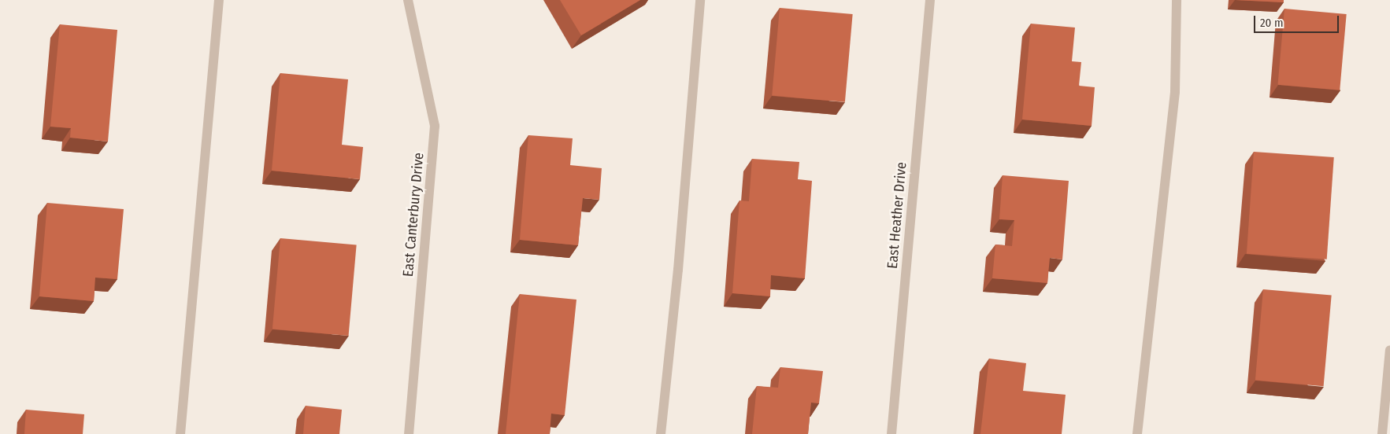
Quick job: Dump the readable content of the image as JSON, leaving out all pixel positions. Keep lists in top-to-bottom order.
{
  "streets": {
    "street": ["East Canterbury Drive", "East Heather Drive"]
  },
  "scale_bar": "20 m"
}
